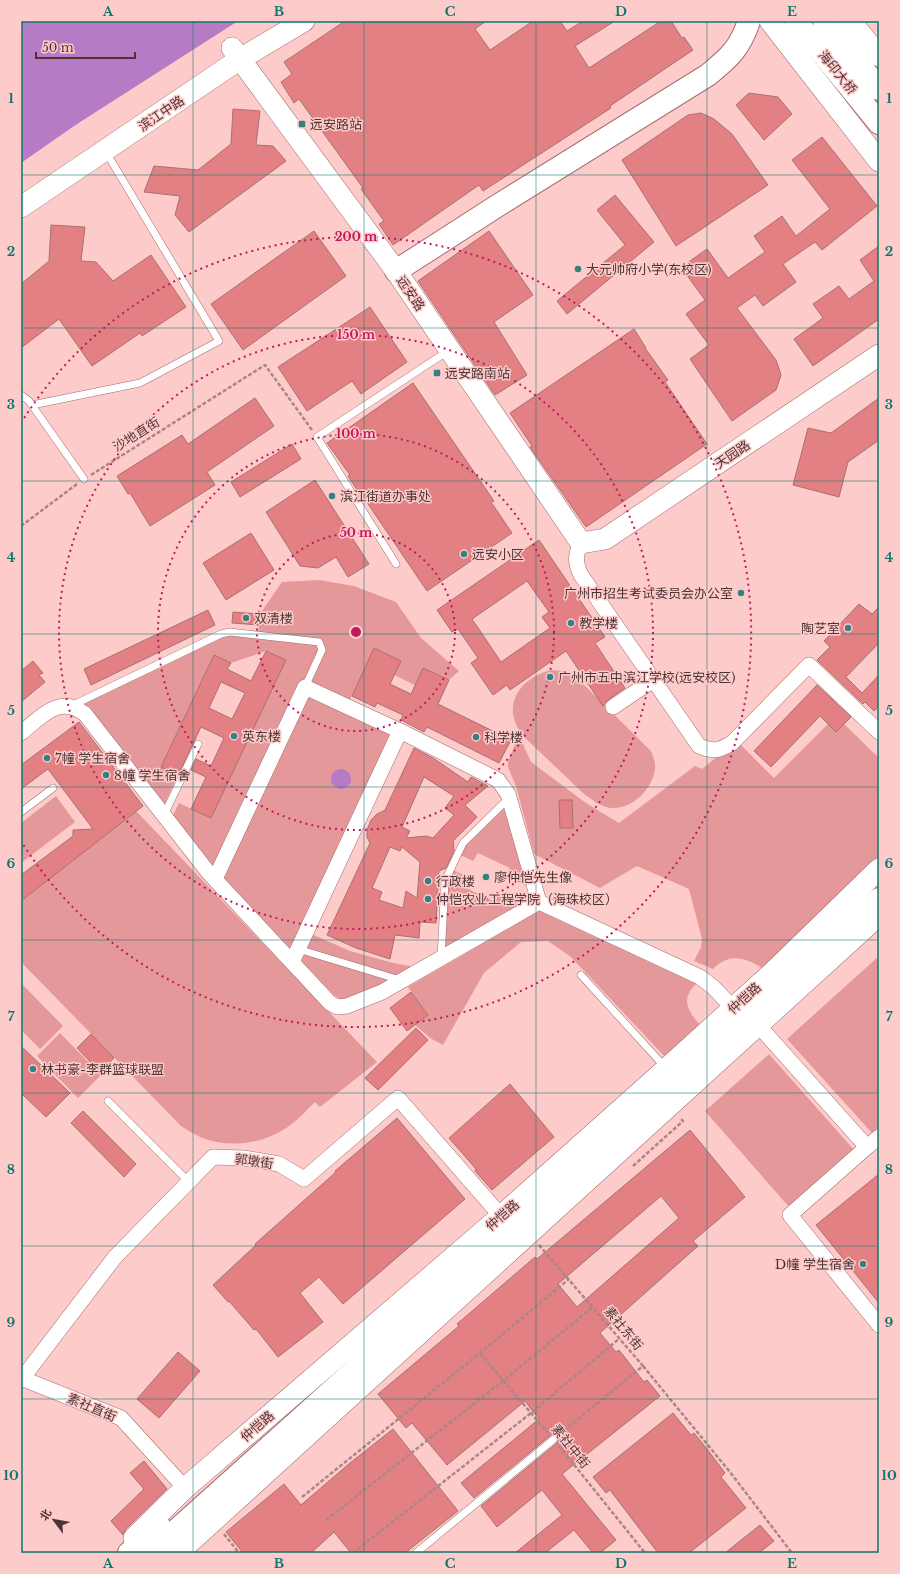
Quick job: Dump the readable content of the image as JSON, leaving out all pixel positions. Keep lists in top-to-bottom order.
{
  "streets": {
    "highway": ["海印大桥"],
    "main road": [
      "滨江中路",
      "远安路",
      "天园路",
      "仲恺路"
    ],
    "street": ["郭墩街", "素社直街"],
    "path": ["沙地直街", "素社东街", "素社中街"]
  },
  "crossings": [
    ["滨江中路", "远安路"],
    ["远安路", "天园路"],
    ["仲恺路", "郭墩街"],
    ["仲恺路", "素社直街"],
    ["郭墩街", "素社直街"],
    ["素社东街", "素社中街"]
  ],
  "places": {
    "transit": ["远安路站", "远安路南站"],
    "other": [
      "大元帅府小学(东校区)",
      "滨江街道办事处",
      "远安小区",
      "广州市招生考试委员会办公室",
      "双清楼",
      "教学楼",
      "陶艺室",
      "广州市五中滨江学校(远安校区)",
      "英东楼",
      "科学楼",
      "7幢 学生宿舍",
      "8幢 学生宿舍",
      "廖仲恺先生像",
      "行政楼",
      "仲恺农业工程学院（海珠校区）",
      "林书豪-李群篮球联盟",
      "D幢 学生宿舍"
    ]
  },
  "scale_bar": "50 m",
  "north": "top left",
  "grid": {
    "columns": [
      "A",
      "B",
      "C",
      "D",
      "E"
    ],
    "rows": [
      "1",
      "2",
      "3",
      "4",
      "5",
      "6",
      "7",
      "8",
      "9",
      "10"
    ]
  },
  "rings": [
    "200 m",
    "150 m",
    "100 m",
    "50 m"
  ]
}
